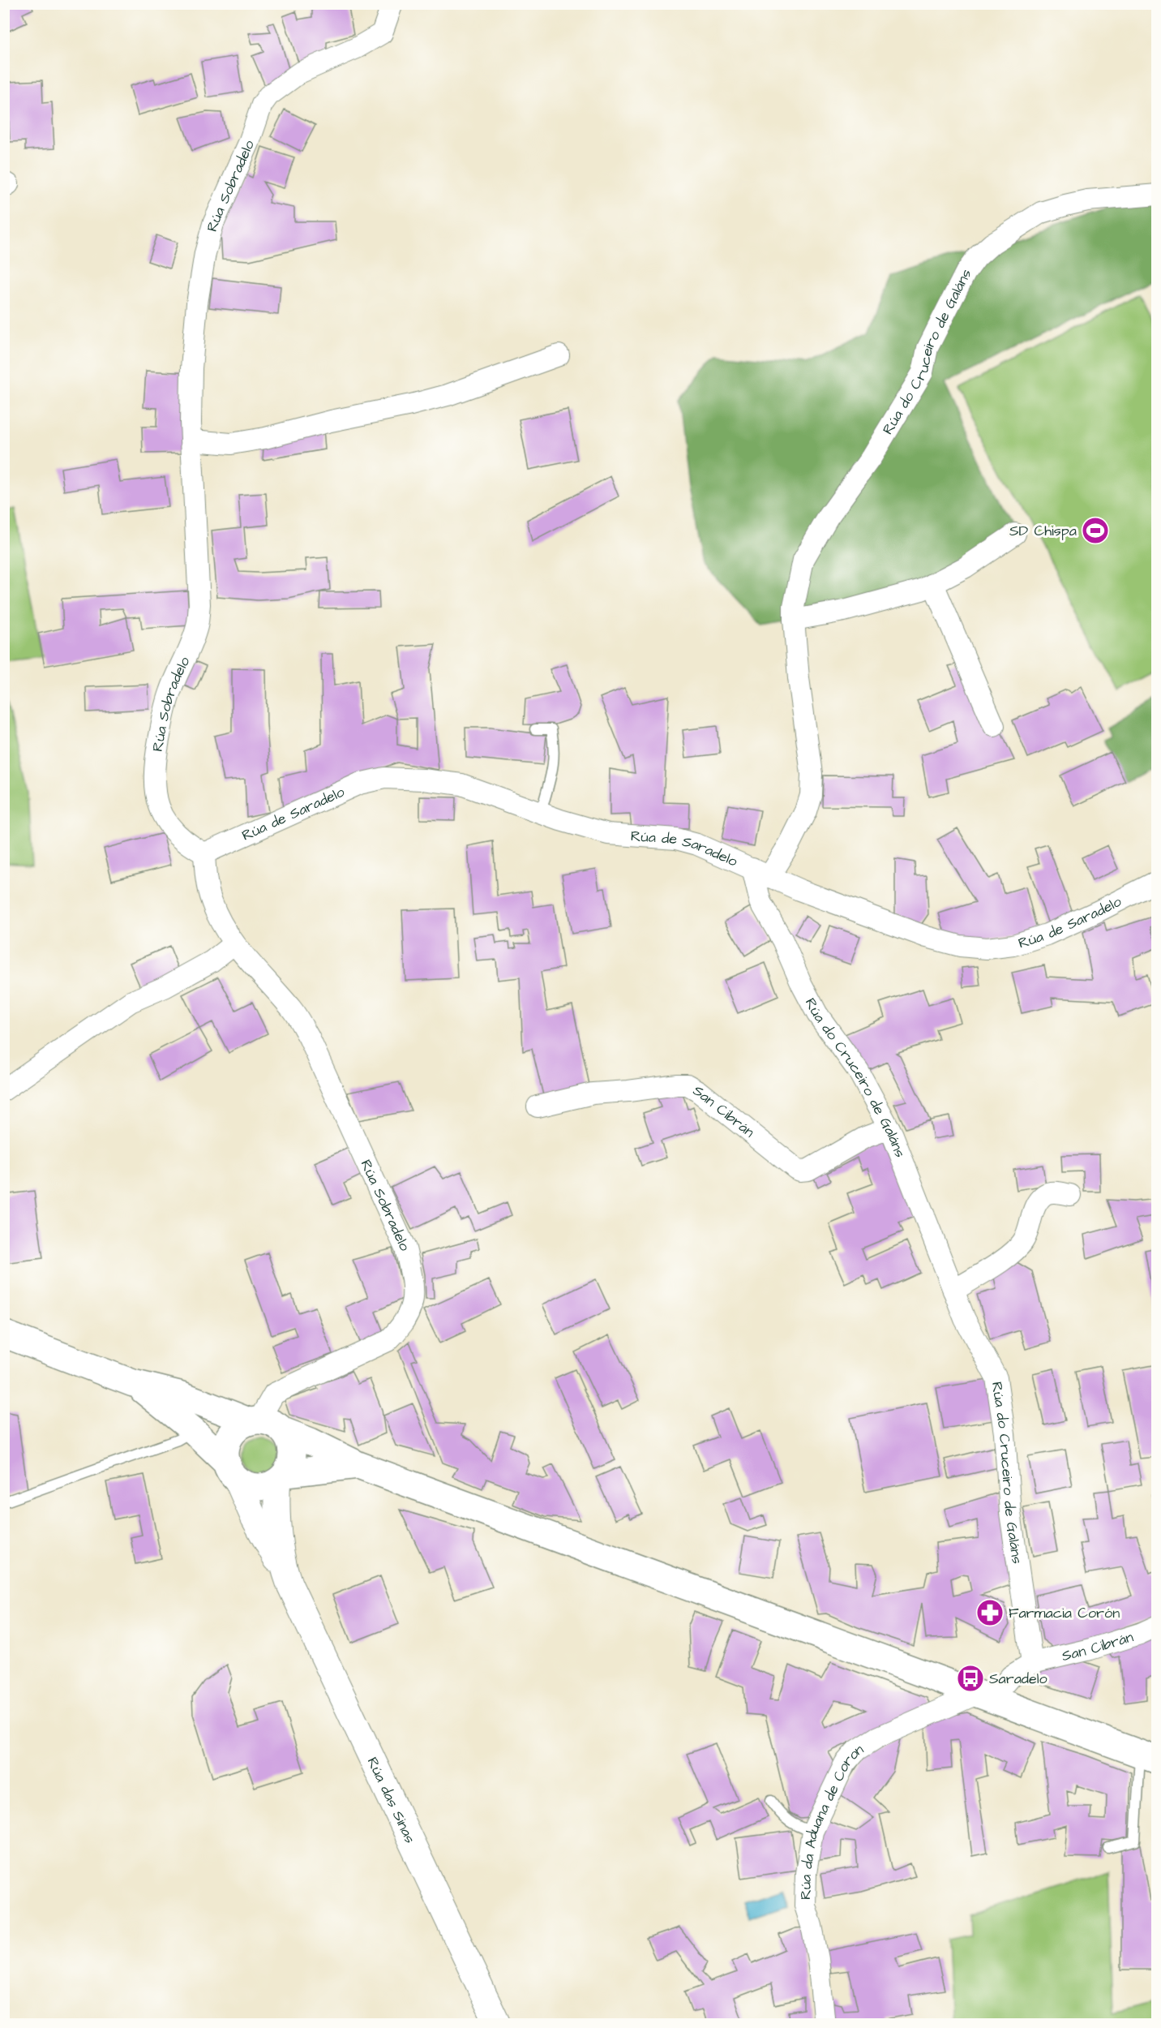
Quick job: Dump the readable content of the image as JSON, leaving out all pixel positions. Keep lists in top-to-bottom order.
{
  "streets": {
    "street": [
      "Rúa Sobradelo",
      "Rúa do Cruceiro de Galáns",
      "Rúa de Saradelo",
      "San Cibrán",
      "Rúa das Sinas",
      "Rúa da Aduana de Coron"
    ]
  },
  "crossings": [
    ["Rúa Sobradelo", "Rúa de Saradelo"],
    ["Rúa Sobradelo", "Rúa das Sinas"],
    ["Rúa do Cruceiro de Galáns", "Rúa de Saradelo"],
    ["Rúa do Cruceiro de Galáns", "San Cibrán"],
    ["San Cibrán", "Rúa da Aduana de Coron"]
  ],
  "places": {
    "sports": ["SD Chispa"],
    "pharmacy": ["Farmacia Corón"],
    "bus stop": ["Saradelo"]
  }
}
